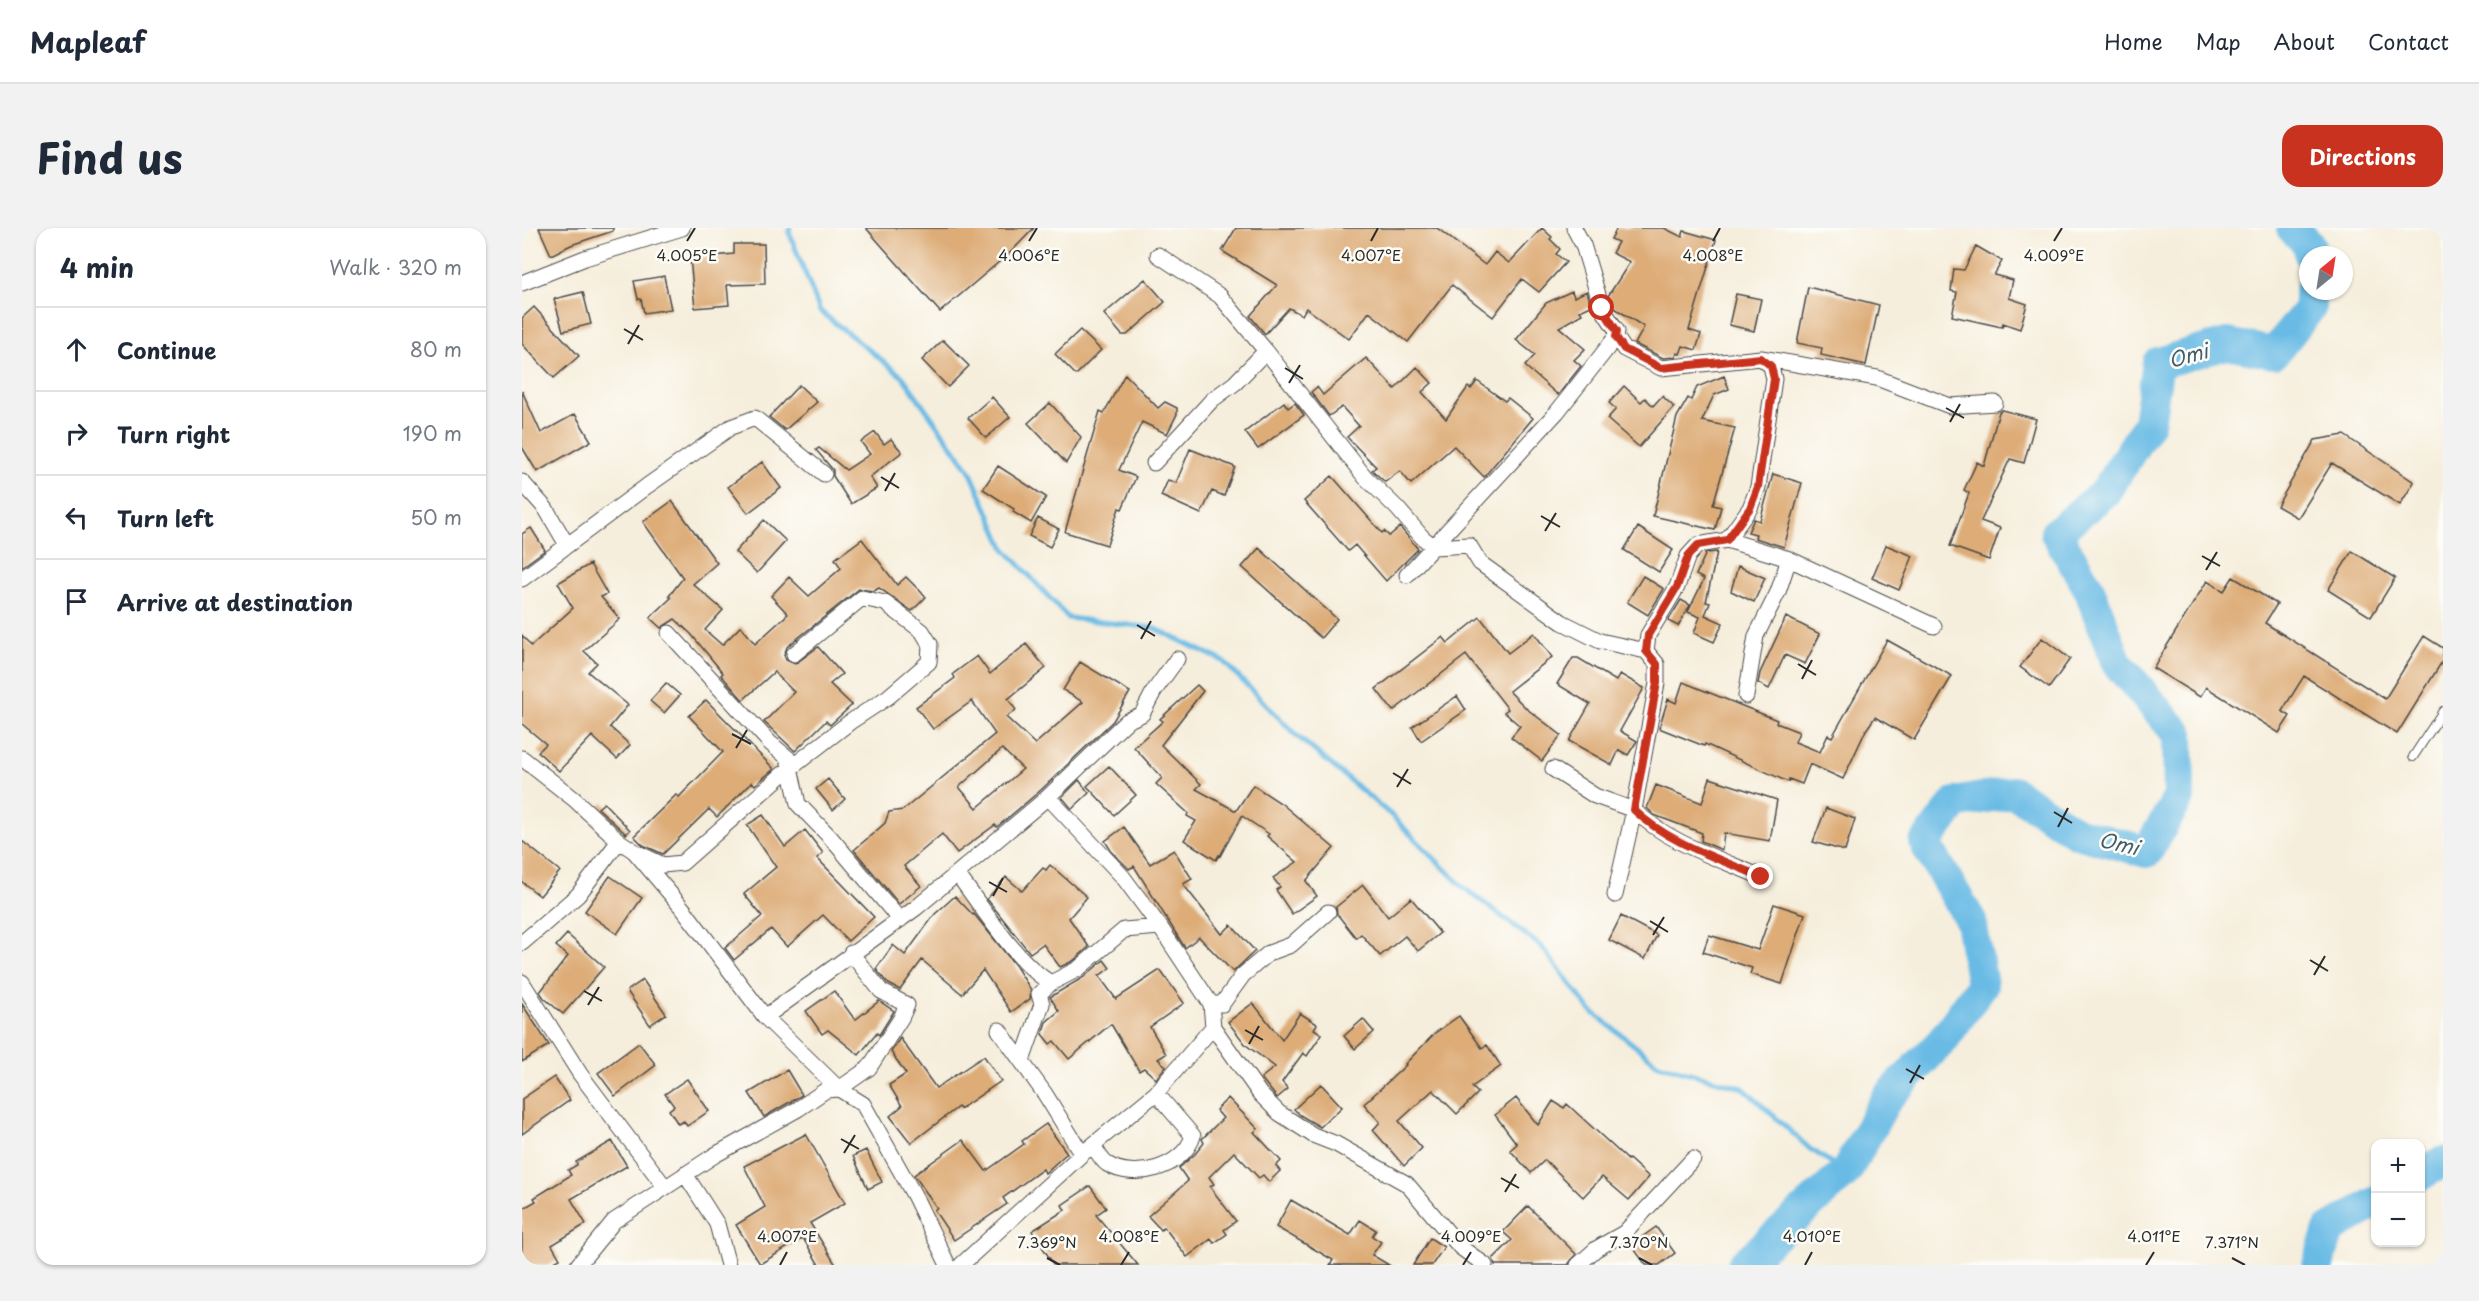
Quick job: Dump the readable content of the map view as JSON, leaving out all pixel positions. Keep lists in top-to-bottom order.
{
  "water": ["Omi"],
  "north": "top right",
  "page": {
    "header": "Mapleaf",
    "nav": [
      "Home",
      "Map",
      "About",
      "Contact"
    ],
    "title": "Find us",
    "buttons": "Directions",
    "heading": ["4 min", "Walk · 320 m"],
    "list": [
      ["Continue", "80 m"],
      ["Turn right", "190 m"],
      ["Turn left", "50 m"],
      "Arrive at destination"
    ],
    "map_buttons": ["+", "−"]
  },
  "coordinates": [
    "4.005°E",
    "4.006°E",
    "4.007°E",
    "4.008°E",
    "4.009°E",
    "4.010°E",
    "4.011°E",
    "7.369°N",
    "7.370°N",
    "7.371°N"
  ]
}
